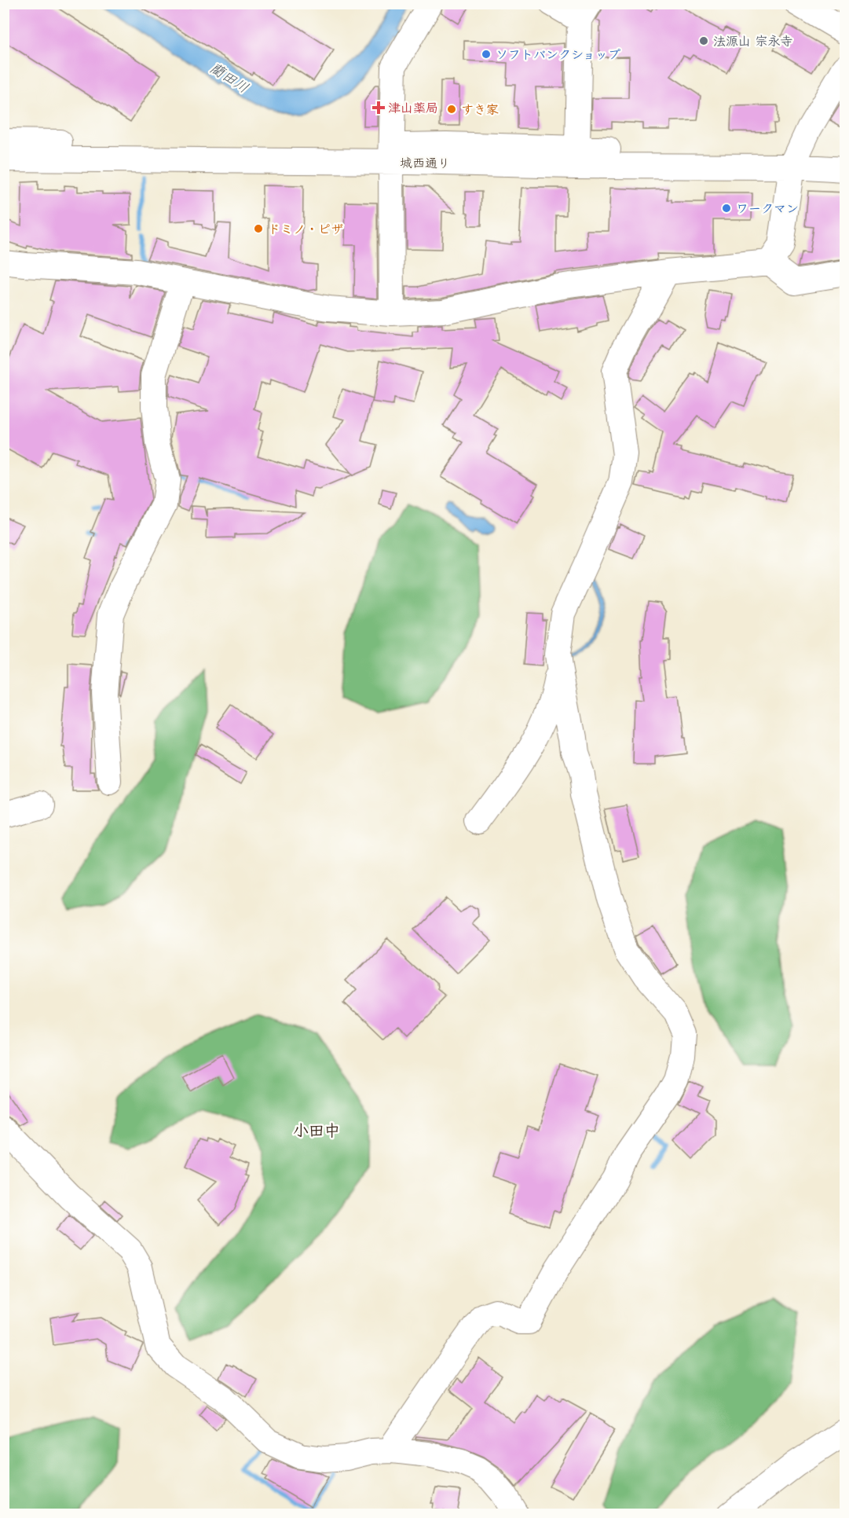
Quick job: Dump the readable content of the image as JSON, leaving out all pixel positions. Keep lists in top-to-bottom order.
{
  "streets": {
    "street": ["城西通り"]
  },
  "districts": ["小田中"],
  "water": ["藺田川"],
  "places": {
    "other": [
      "法源山 宗永寺",
      "ソフトバンクショップ",
      "すき家",
      "ワークマン",
      "ドミノ・ピザ"
    ],
    "health": ["津山薬局"]
  }
}
